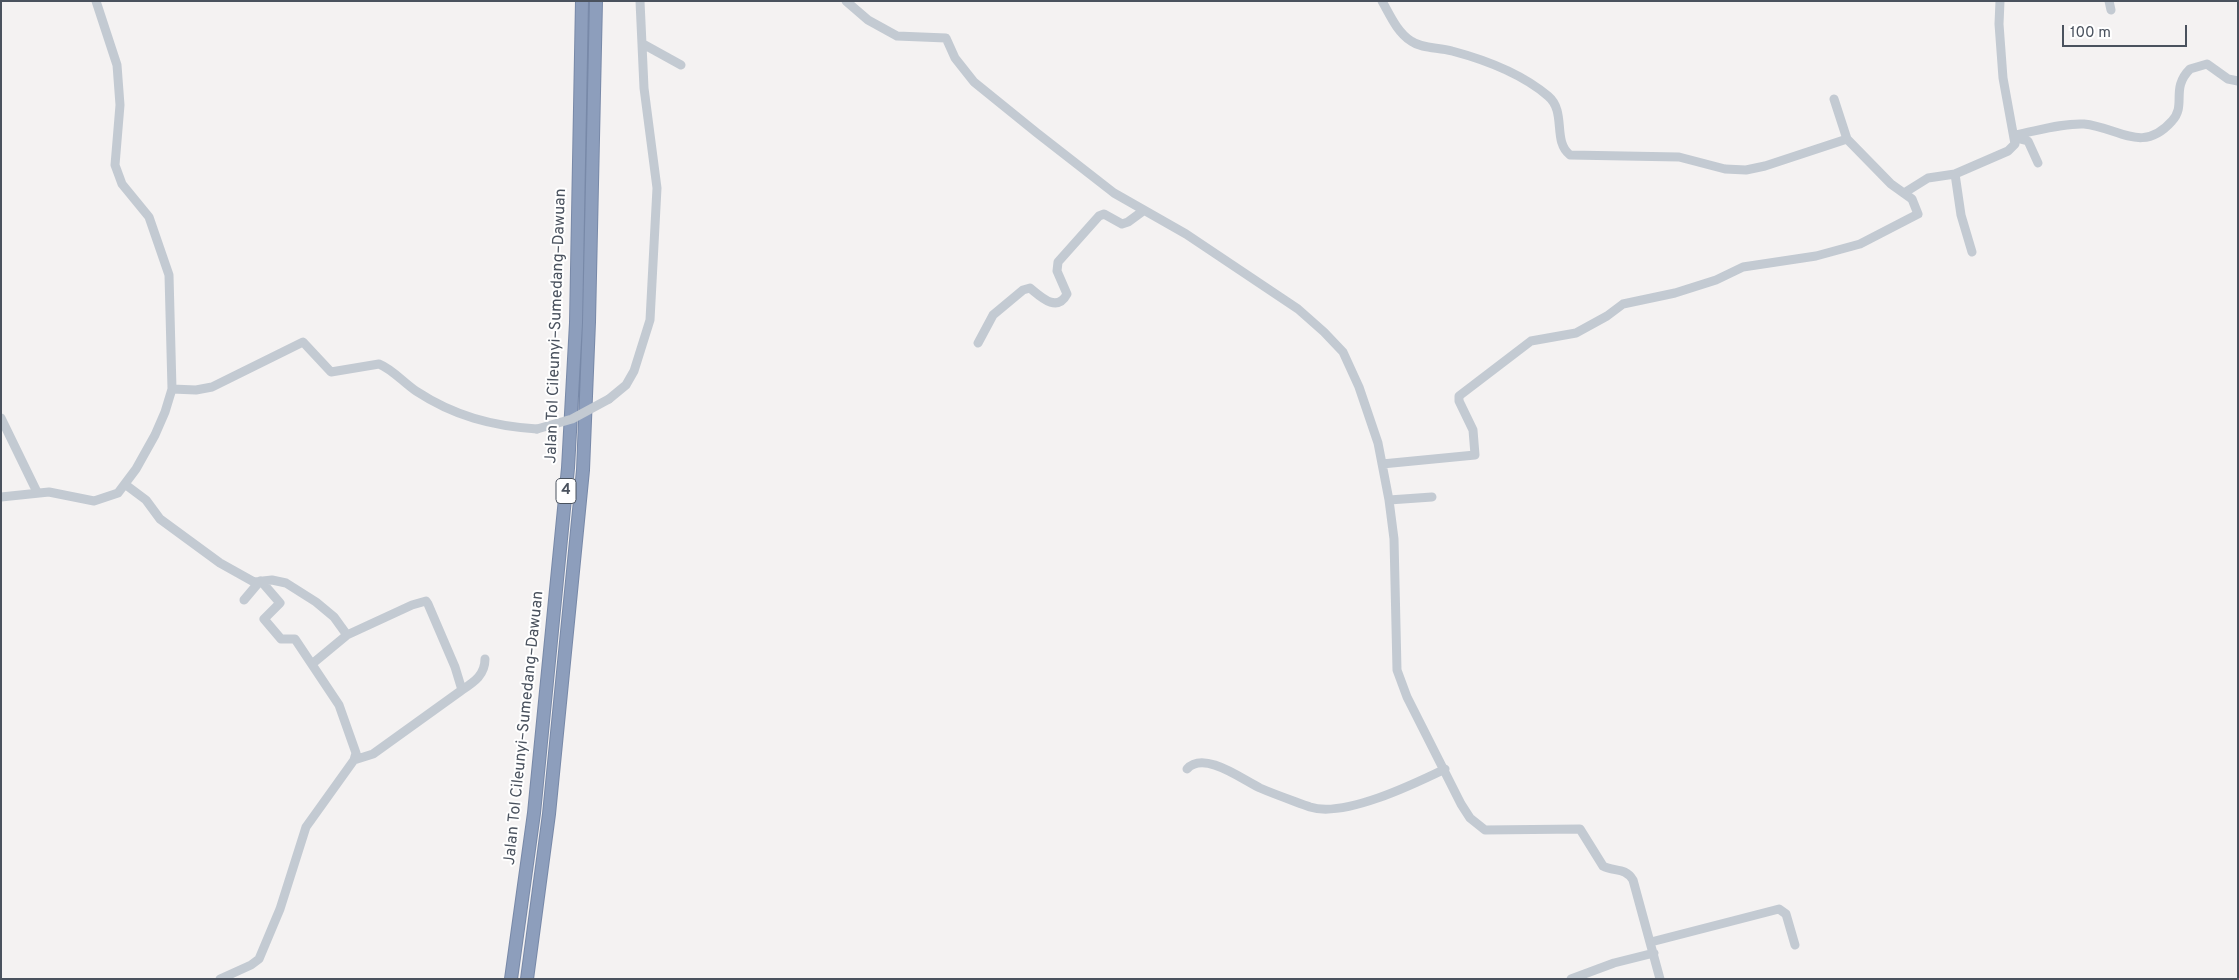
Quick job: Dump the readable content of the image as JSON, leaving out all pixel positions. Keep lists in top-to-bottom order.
{
  "streets": {
    "highway": ["Jalan Tol Cileunyi–Sumedang–Dawuan", "4"]
  },
  "scale_bar": "100 m"
}
